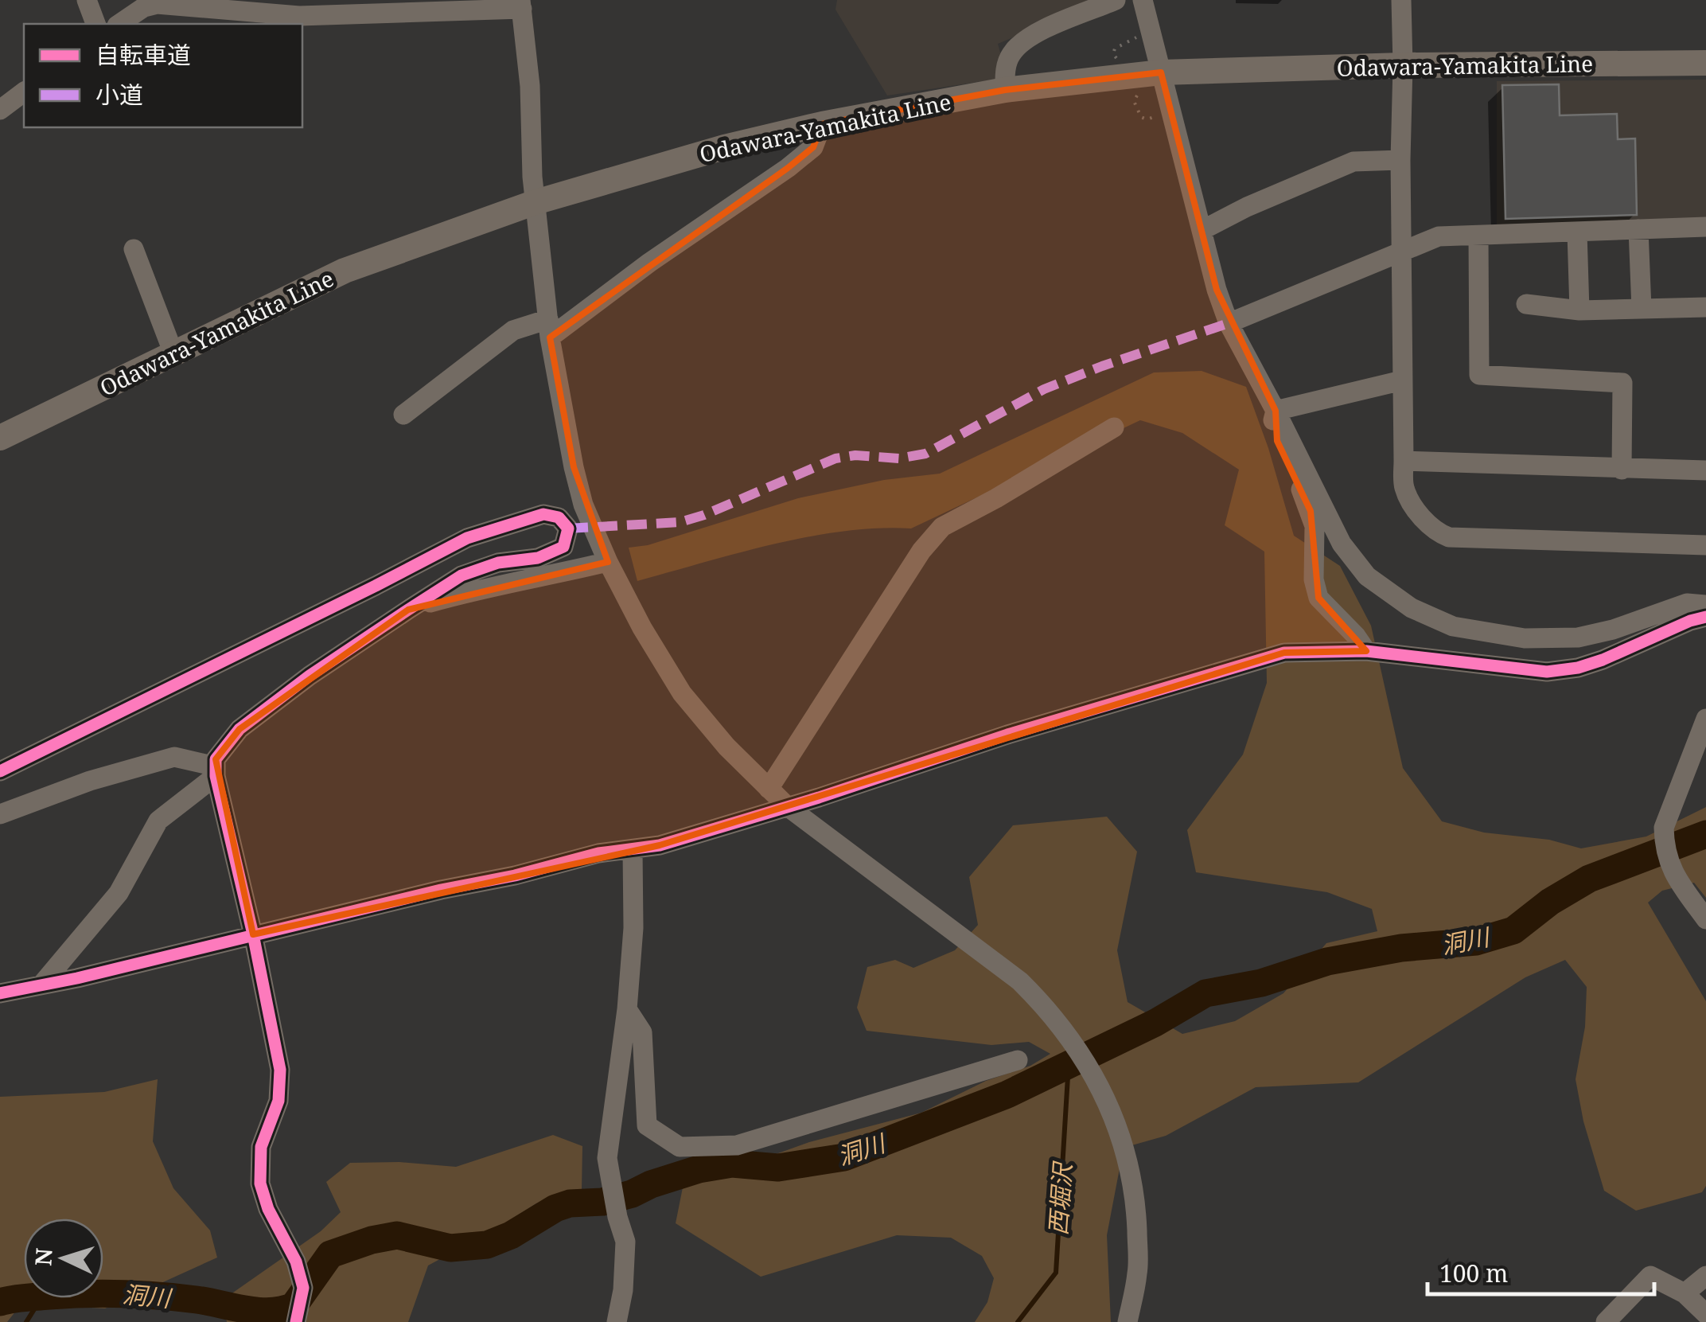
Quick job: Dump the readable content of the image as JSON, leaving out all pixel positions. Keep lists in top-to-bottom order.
{
  "streets": {
    "main road": ["Odawara-Yamakita Line"]
  },
  "water": ["洞川", "西堀沢"],
  "legend": ["自転車道", "小道"],
  "scale_bar": "100 m",
  "north": "left"
}
